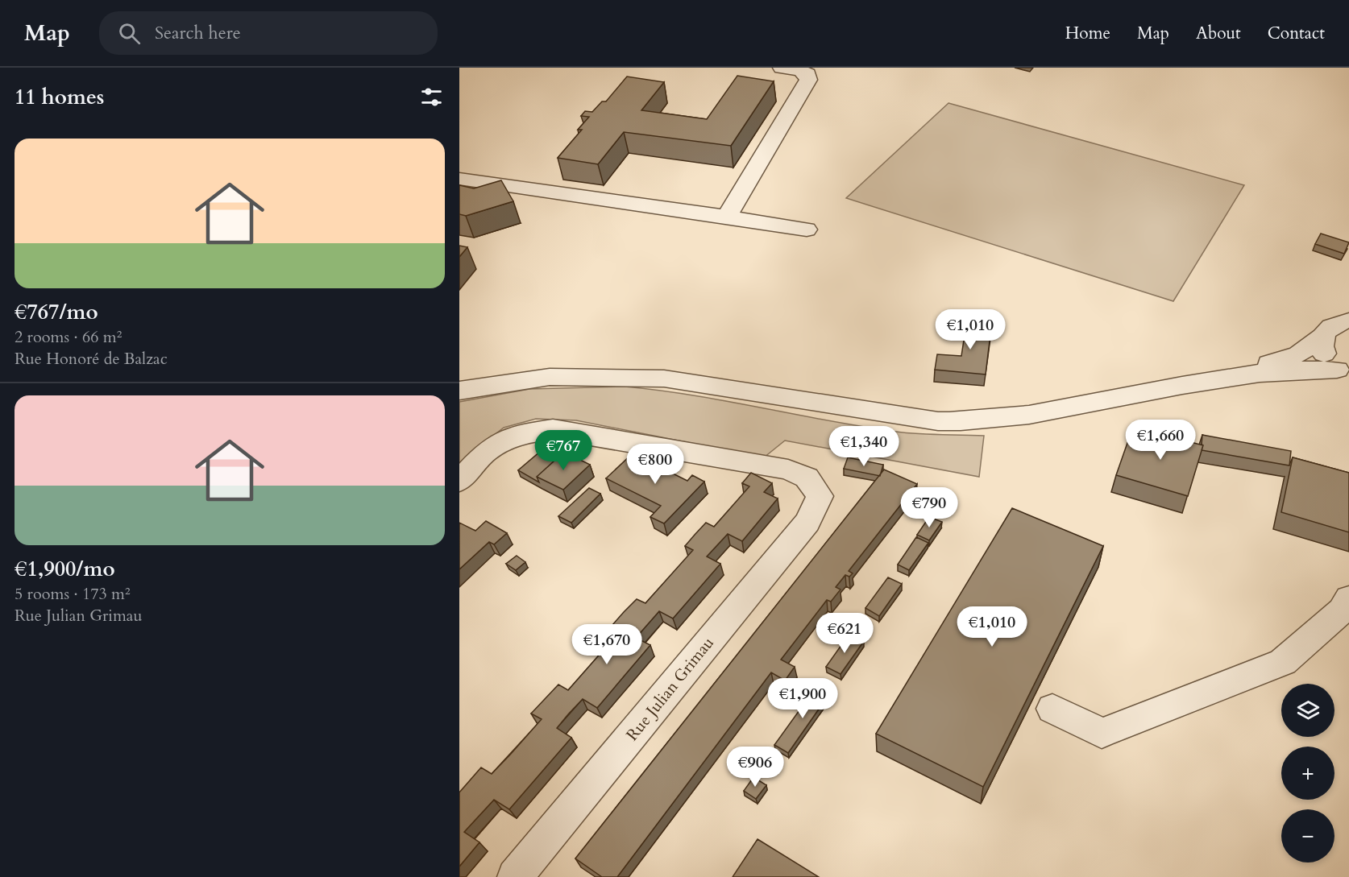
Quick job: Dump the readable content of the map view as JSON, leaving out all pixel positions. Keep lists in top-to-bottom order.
{
  "streets": {
    "street": ["Rue Julian Grimau"]
  },
  "page": {
    "header": "Map",
    "search": "Search here",
    "nav": [
      "Home",
      "Map",
      "About",
      "Contact"
    ],
    "heading": "11 homes",
    "list": [
      {
        "name": "€767/mo",
        "note": "2 rooms · 66 m² · Rue Honoré de Balzac"
      },
      {
        "name": "€1,900/mo",
        "note": "5 rooms · 173 m² · Rue Julian Grimau"
      }
    ],
    "price": [
      "€1,010",
      "€1,660",
      "€1,340",
      "€767",
      "€800",
      "€790",
      "€1,010",
      "€621",
      "€1,670",
      "€1,900",
      "€906"
    ],
    "map_buttons": ["+", "−"]
  }
}
